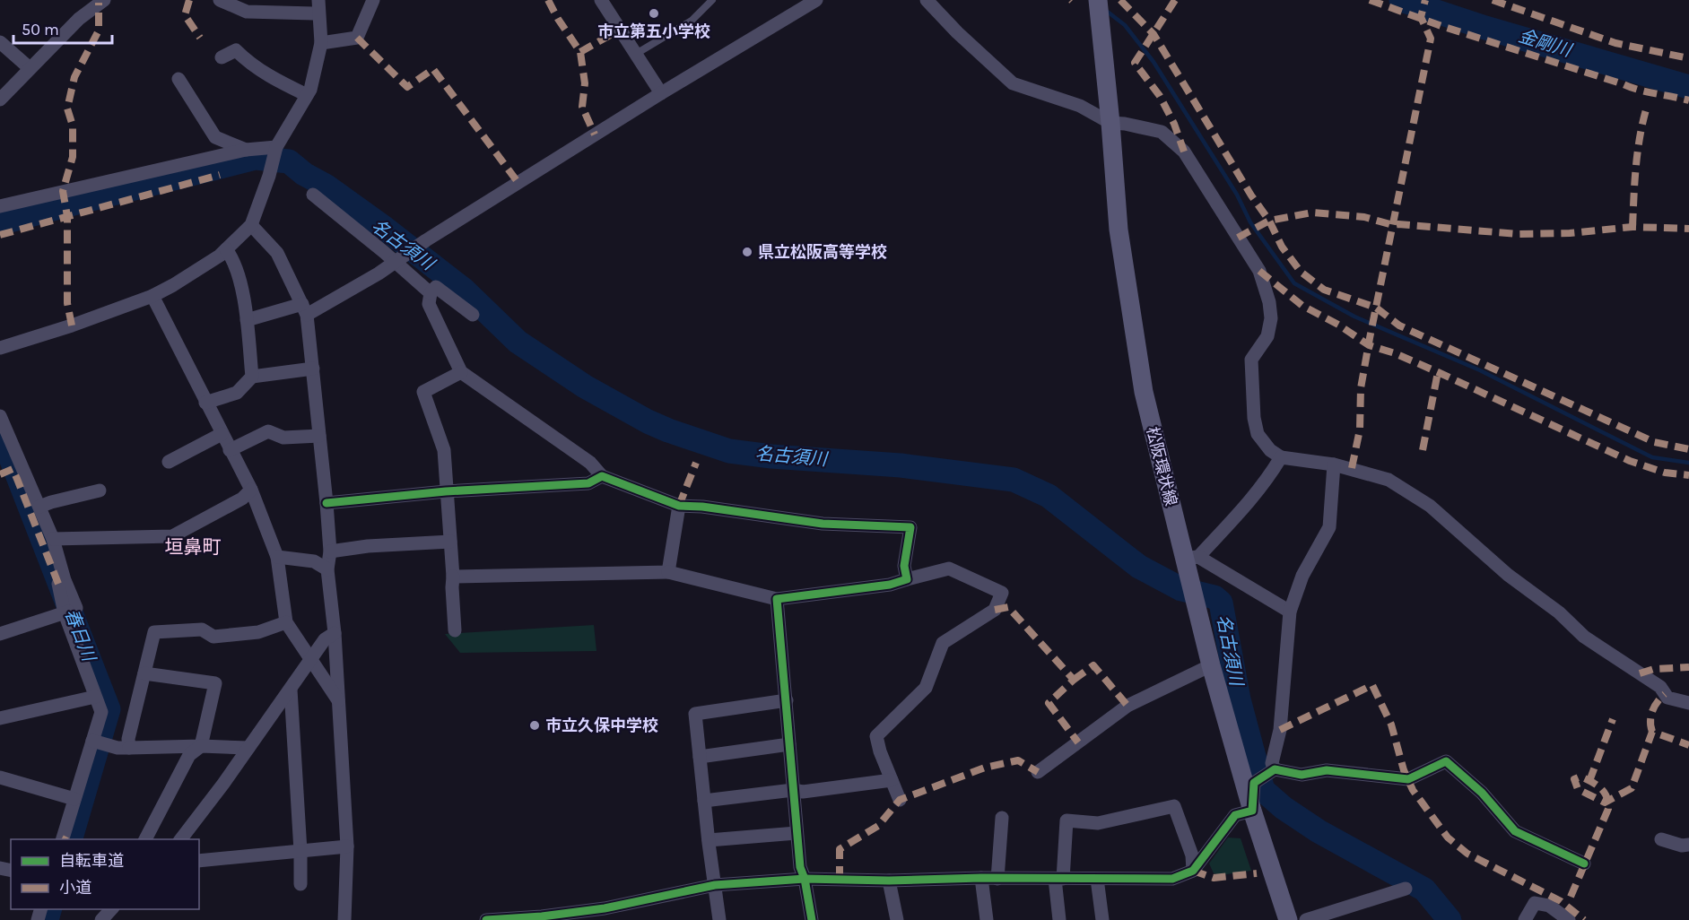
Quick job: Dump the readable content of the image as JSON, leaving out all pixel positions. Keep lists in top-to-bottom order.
{
  "streets": {
    "main road": ["松阪環状線"]
  },
  "districts": ["垣鼻町"],
  "water": ["金剛川", "名古須川", "春日川"],
  "places": ["市立第五小学校", "県立松阪高等学校", "市立久保中学校"],
  "legend": ["自転車道", "小道"],
  "scale_bar": "50 m"
}
